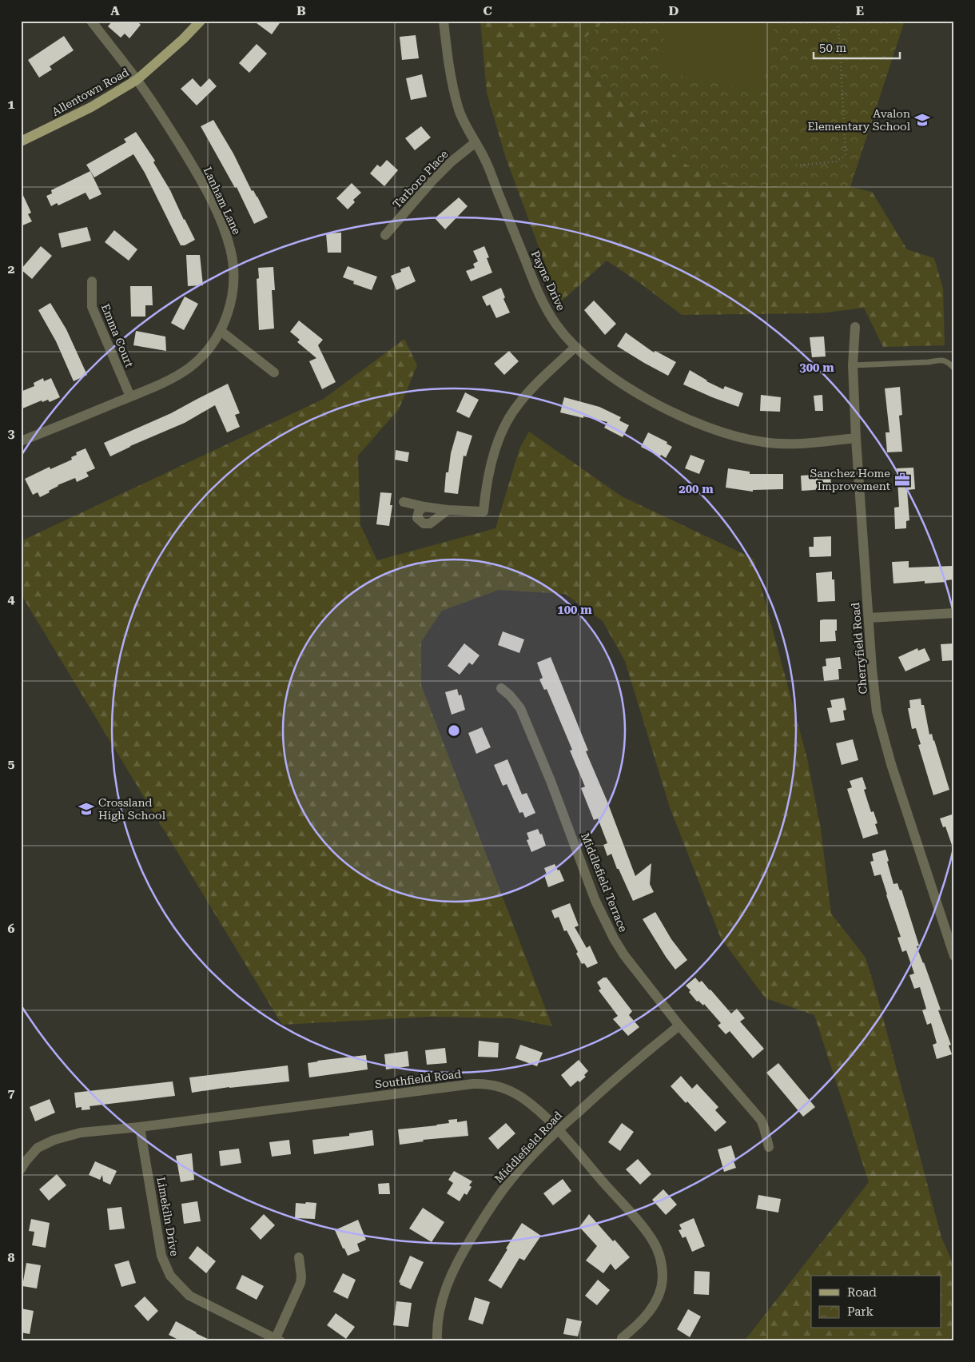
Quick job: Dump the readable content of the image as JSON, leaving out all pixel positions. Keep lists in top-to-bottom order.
{
  "streets": {
    "main road": ["Allentown Road"],
    "street": [
      "Tarboro Place",
      "Lanham Lane",
      "Payne Drive",
      "Emma Court",
      "Cherryfield Road",
      "Middlefield Terrace",
      "Southfield Road",
      "Middlefield Road",
      "Limekiln Drive"
    ]
  },
  "crossings": [
    ["Allentown Road", "Lanham Lane"],
    ["Tarboro Place", "Payne Drive"],
    ["Lanham Lane", "Emma Court"],
    ["Payne Drive", "Cherryfield Road"],
    ["Middlefield Terrace", "Middlefield Road"],
    ["Southfield Road", "Middlefield Road"],
    ["Southfield Road", "Limekiln Drive"]
  ],
  "places": {
    "school or university": ["Avalon Elementary School", "Crossland High School"],
    "office": ["Sanchez Home Improvement"]
  },
  "legend": ["Road", "Park"],
  "scale_bar": "50 m",
  "grid": {
    "columns": [
      "A",
      "B",
      "C",
      "D",
      "E"
    ],
    "rows": [
      "1",
      "2",
      "3",
      "4",
      "5",
      "6",
      "7",
      "8"
    ]
  },
  "rings": ["300 m", "200 m", "100 m"]
}
